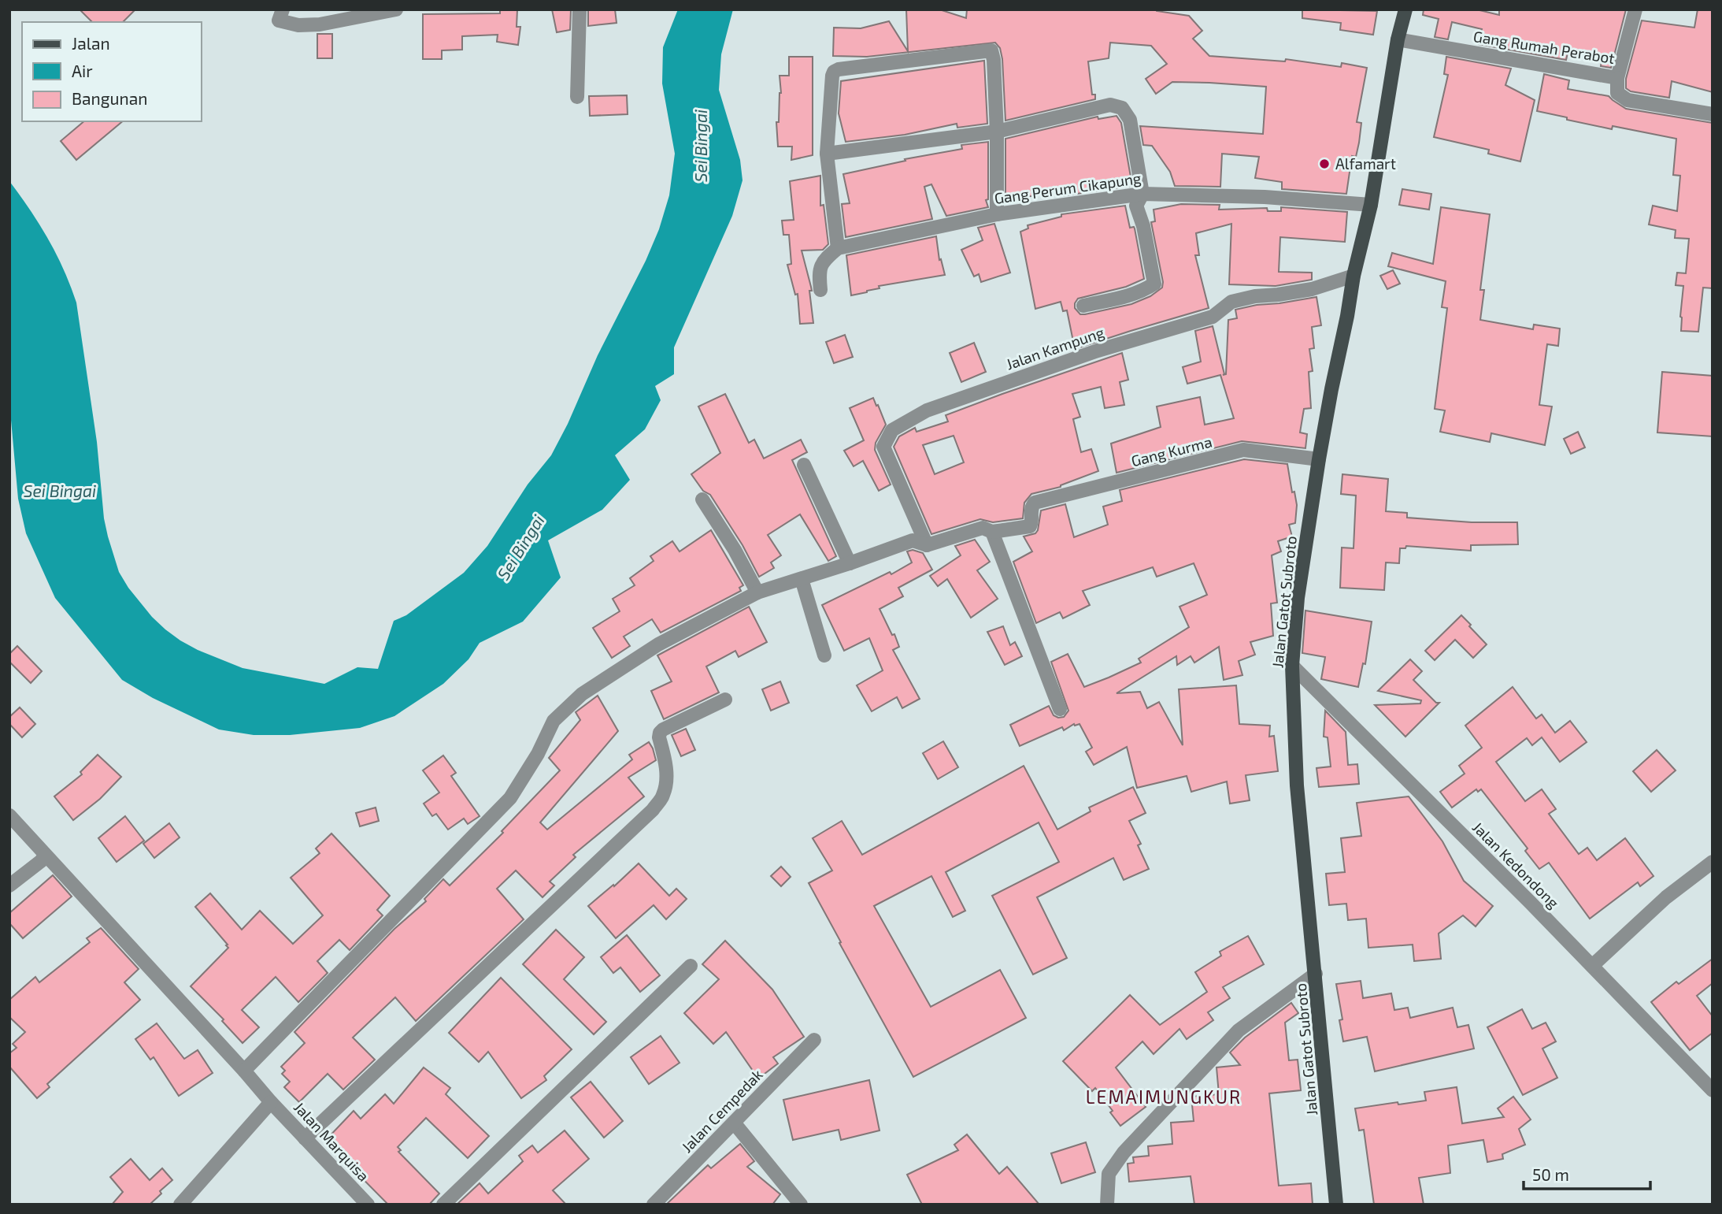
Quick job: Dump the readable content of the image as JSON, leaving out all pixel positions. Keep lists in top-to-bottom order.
{
  "streets": {
    "main road": ["Jalan Gatot Subroto"],
    "street": [
      "Gang Rumah Perabot",
      "Gang Perum Cikapung",
      "Jalan Kampung",
      "Gang Kurma",
      "Jalan Kedondong",
      "Jalan Cempedak",
      "Jalan Marquisa"
    ]
  },
  "crossings": [
    ["Gang Rumah Perabot", "Jalan Gatot Subroto"],
    ["Gang Perum Cikapung", "Jalan Gatot Subroto"],
    ["Jalan Kampung", "Jalan Gatot Subroto"],
    ["Gang Kurma", "Jalan Gatot Subroto"],
    ["Jalan Gatot Subroto", "Jalan Kedondong"]
  ],
  "districts": ["LEMAIMUNGKUR"],
  "water": ["Sei Bingai"],
  "places": ["Alfamart"],
  "legend": ["Jalan", "Air", "Bangunan"],
  "scale_bar": "50 m"
}
